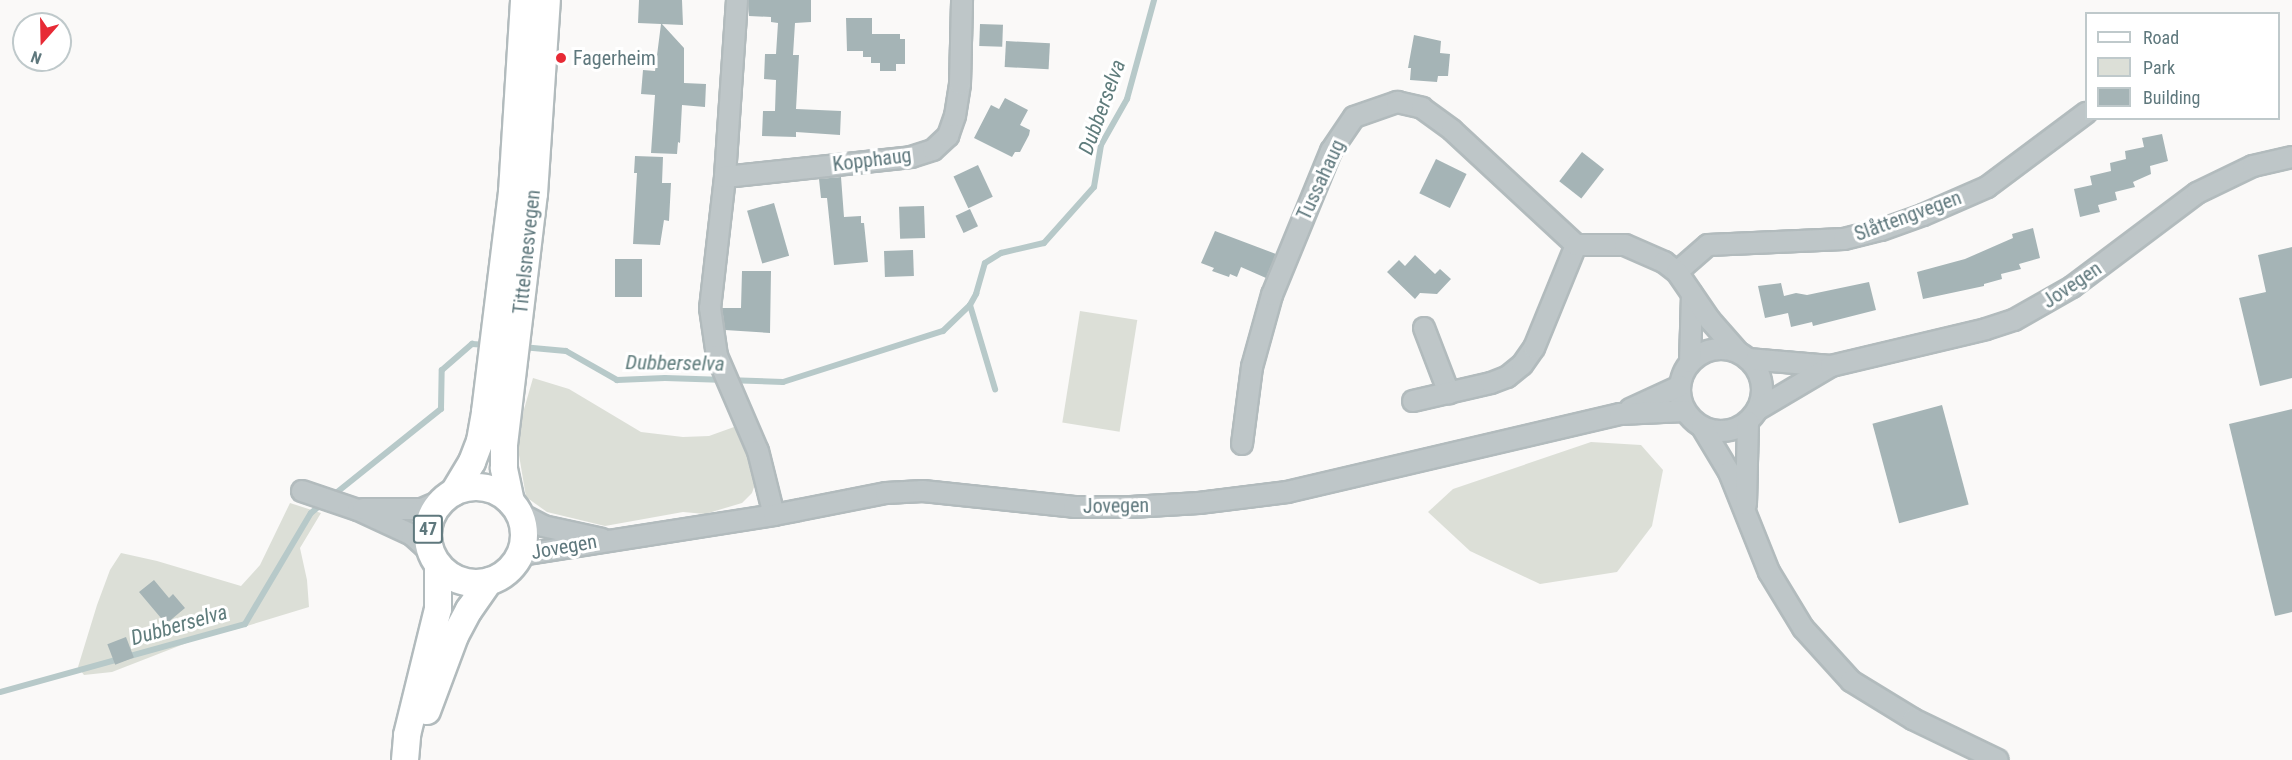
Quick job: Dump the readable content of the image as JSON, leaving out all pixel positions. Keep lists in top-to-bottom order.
{
  "streets": {
    "main road": ["Tittelsnesvegen", "47"],
    "street": [
      "Kopphaug",
      "Tussahaug",
      "Slåttengvegen",
      "Jovegen"
    ]
  },
  "crossings": [
    ["Tittelsnesvegen", "Jovegen"],
    ["Tittelsnesvegen", "47"],
    ["Jovegen", "47"]
  ],
  "water": ["Dubberselva"],
  "places": ["Fagerheim"],
  "legend": ["Road", "Park", "Building"],
  "north": "bottom"
}
